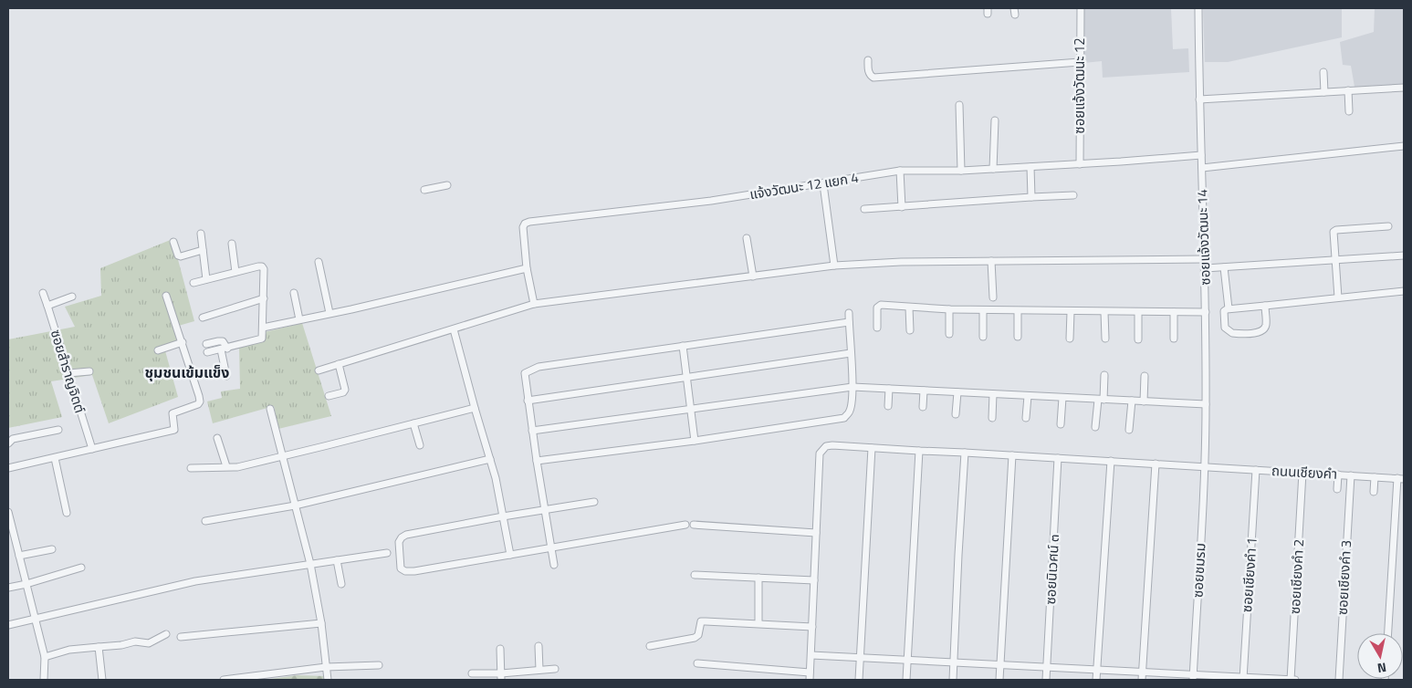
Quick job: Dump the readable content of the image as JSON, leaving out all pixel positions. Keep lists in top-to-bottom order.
{
  "streets": {
    "street": [
      "ซอยแจ้งวัฒนะ 12",
      "แจ้งวัฒนะ 12 แยก 4",
      "ซอยแจ้งวัฒนะ 14",
      "ซอยสำราญจิตต์",
      "ถนนเชียงคำ",
      "ซอยนิเวศน์ ๓",
      "ซอยชมรม",
      "ซอยเชียงคำ 1",
      "ซอยเชียงคำ 2",
      "ซอยเชียงคำ 3"
    ]
  },
  "crossings": [
    ["ซอยแจ้งวัฒนะ 12", "แจ้งวัฒนะ 12 แยก 4"],
    ["แจ้งวัฒนะ 12 แยก 4", "ซอยแจ้งวัฒนะ 14"],
    ["ซอยแจ้งวัฒนะ 14", "ถนนเชียงคำ"],
    ["ซอยแจ้งวัฒนะ 14", "ซอยชมรม"],
    ["ถนนเชียงคำ", "ซอยนิเวศน์ ๓"],
    ["ถนนเชียงคำ", "ซอยชมรม"],
    ["ถนนเชียงคำ", "ซอยเชียงคำ 1"],
    ["ถนนเชียงคำ", "ซอยเชียงคำ 2"],
    ["ถนนเชียงคำ", "ซอยเชียงคำ 3"]
  ],
  "districts": ["ชุมชนเข้มแข็ง"],
  "north": "bottom"
}
